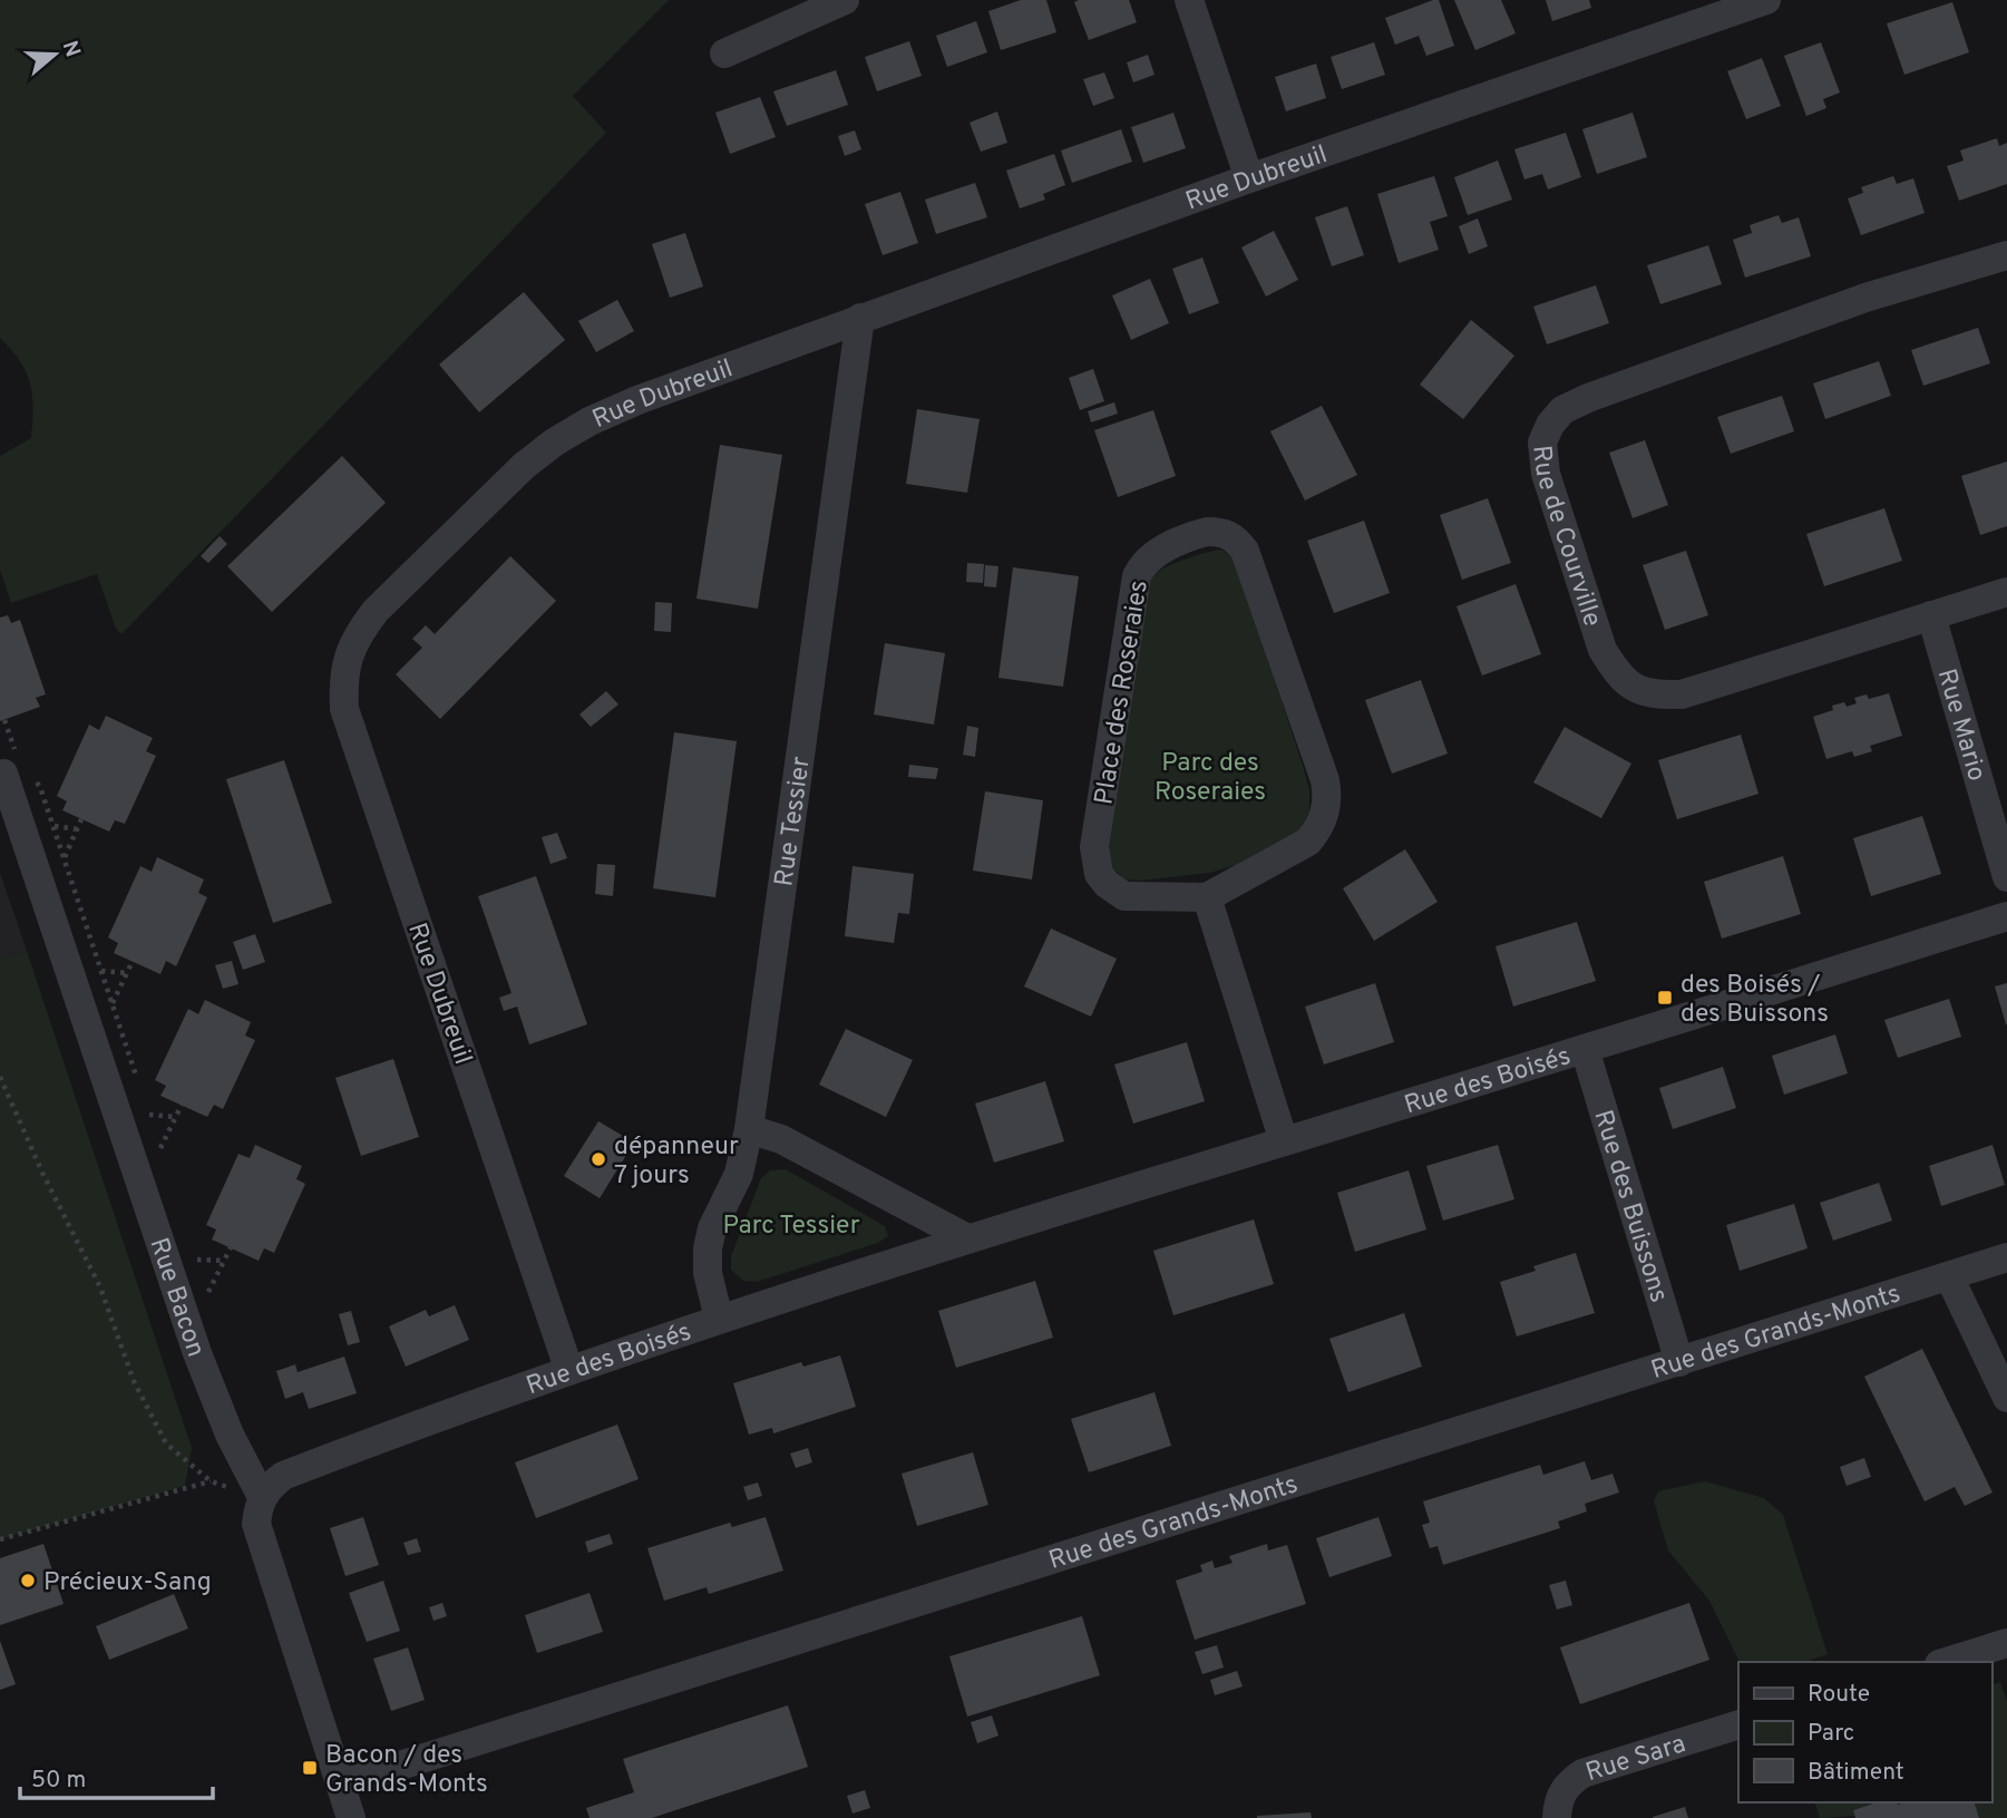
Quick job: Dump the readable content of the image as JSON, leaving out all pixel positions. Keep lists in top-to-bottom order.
{
  "streets": {
    "street": [
      "Rue Dubreuil",
      "Rue de Courville",
      "Place des Roseraies",
      "Rue Mario",
      "Rue Tessier",
      "Rue des Boisés",
      "Rue des Buissons",
      "Rue Bacon",
      "Rue des Grands-Monts",
      "Rue Sara"
    ]
  },
  "crossings": [
    ["Rue Dubreuil", "Rue Tessier"],
    ["Rue Dubreuil", "Rue des Boisés"],
    ["Rue de Courville", "Rue Mario"],
    ["Rue Tessier", "Rue des Boisés"],
    ["Rue des Boisés", "Rue des Buissons"],
    ["Rue des Boisés", "Rue Bacon"],
    ["Rue des Buissons", "Rue des Grands-Monts"]
  ],
  "parks": ["Parc des Roseraies", "Parc Tessier"],
  "places": {
    "transit": ["des Boisés / des Buissons", "Bacon / des Grands-Monts"],
    "other": ["dépanneur 7 jours", "Précieux-Sang"]
  },
  "legend": ["Route", "Parc", "Bâtiment"],
  "scale_bar": "50 m",
  "north": "right"
}
